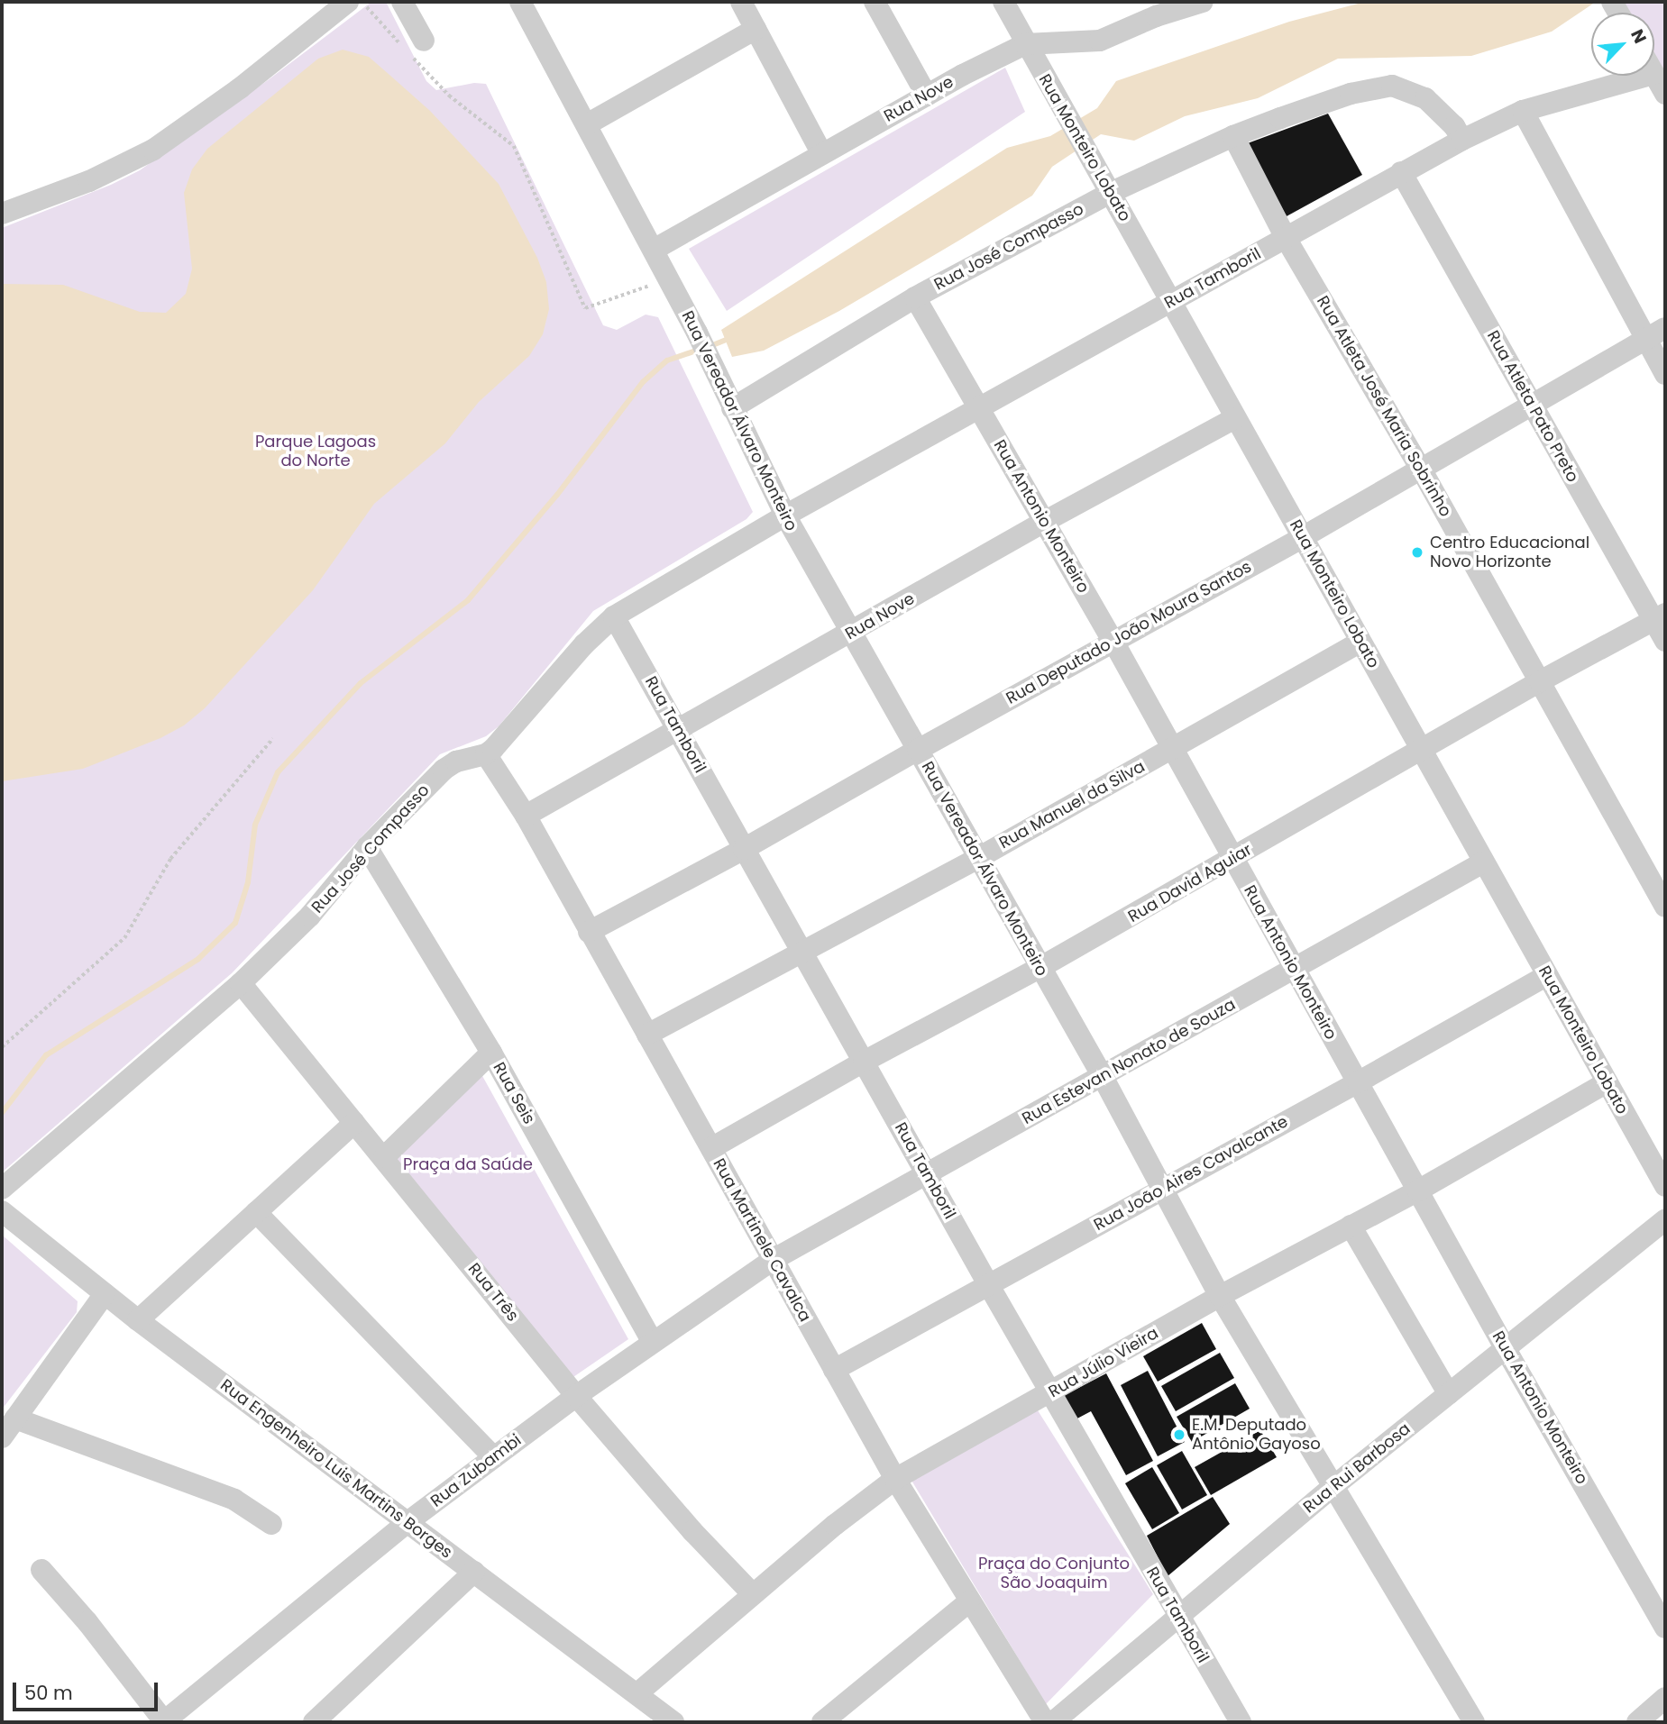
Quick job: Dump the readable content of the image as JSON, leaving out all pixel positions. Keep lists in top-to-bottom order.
{
  "streets": {
    "street": [
      "Rua Nove",
      "Rua Monteiro Lobato",
      "Rua José Compasso",
      "Rua Tamboril",
      "Rua Atleta José Maria Sobrinho",
      "Rua Atleta Pato Preto",
      "Rua Vereador Álvaro Monteiro",
      "Rua Antonio Monteiro",
      "Rua Deputado João Moura Santos",
      "Rua Manuel da Silva",
      "Rua David Aguiar",
      "Rua Estevan Nonato de Souza",
      "Rua Seis",
      "Rua João Aires Cavalcante",
      "Rua Martinele Cavalca",
      "Rua Três",
      "Rua Júlio Vieira",
      "Rua Rui Barbosa",
      "Rua Engenheiro Luis Martins Borges",
      "Rua Zubambi"
    ]
  },
  "crossings": [
    ["Rua Nove", "Rua Monteiro Lobato"],
    ["Rua Nove", "Rua Tamboril"],
    ["Rua Nove", "Rua Vereador Álvaro Monteiro"],
    ["Rua Nove", "Rua Antonio Monteiro"],
    ["Rua Nove", "Rua Martinele Cavalca"],
    ["Rua Monteiro Lobato", "Rua José Compasso"],
    ["Rua Monteiro Lobato", "Rua Tamboril"],
    ["Rua Monteiro Lobato", "Rua Deputado João Moura Santos"],
    ["Rua Monteiro Lobato", "Rua Manuel da Silva"],
    ["Rua Monteiro Lobato", "Rua David Aguiar"],
    ["Rua Monteiro Lobato", "Rua Estevan Nonato de Souza"],
    ["Rua Monteiro Lobato", "Rua João Aires Cavalcante"],
    ["Rua Monteiro Lobato", "Rua Júlio Vieira"],
    ["Rua José Compasso", "Rua Tamboril"],
    ["Rua José Compasso", "Rua Atleta José Maria Sobrinho"],
    ["Rua José Compasso", "Rua Vereador Álvaro Monteiro"],
    ["Rua José Compasso", "Rua Antonio Monteiro"],
    ["Rua José Compasso", "Rua Seis"],
    ["Rua José Compasso", "Rua Martinele Cavalca"],
    ["Rua José Compasso", "Rua Três"],
    ["Rua Tamboril", "Rua Atleta José Maria Sobrinho"],
    ["Rua Tamboril", "Rua Atleta Pato Preto"],
    ["Rua Tamboril", "Rua Vereador Álvaro Monteiro"],
    ["Rua Tamboril", "Rua Antonio Monteiro"],
    ["Rua Tamboril", "Rua Deputado João Moura Santos"],
    ["Rua Tamboril", "Rua Manuel da Silva"],
    ["Rua Tamboril", "Rua David Aguiar"],
    ["Rua Tamboril", "Rua Estevan Nonato de Souza"],
    ["Rua Tamboril", "Rua João Aires Cavalcante"],
    ["Rua Tamboril", "Rua Júlio Vieira"],
    ["Rua Tamboril", "Rua Rui Barbosa"],
    ["Rua Atleta José Maria Sobrinho", "Rua Deputado João Moura Santos"],
    ["Rua Atleta José Maria Sobrinho", "Rua David Aguiar"],
    ["Rua Atleta Pato Preto", "Rua Deputado João Moura Santos"],
    ["Rua Atleta Pato Preto", "Rua David Aguiar"],
    ["Rua Vereador Álvaro Monteiro", "Rua Deputado João Moura Santos"],
    ["Rua Vereador Álvaro Monteiro", "Rua Manuel da Silva"],
    ["Rua Vereador Álvaro Monteiro", "Rua David Aguiar"],
    ["Rua Vereador Álvaro Monteiro", "Rua Estevan Nonato de Souza"],
    ["Rua Vereador Álvaro Monteiro", "Rua João Aires Cavalcante"],
    ["Rua Vereador Álvaro Monteiro", "Rua Júlio Vieira"],
    ["Rua Vereador Álvaro Monteiro", "Rua Rui Barbosa"],
    ["Rua Antonio Monteiro", "Rua Deputado João Moura Santos"],
    ["Rua Antonio Monteiro", "Rua Manuel da Silva"],
    ["Rua Antonio Monteiro", "Rua David Aguiar"],
    ["Rua Antonio Monteiro", "Rua Estevan Nonato de Souza"],
    ["Rua Antonio Monteiro", "Rua João Aires Cavalcante"],
    ["Rua Antonio Monteiro", "Rua Júlio Vieira"],
    ["Rua Antonio Monteiro", "Rua Rui Barbosa"],
    ["Rua Deputado João Moura Santos", "Rua Martinele Cavalca"],
    ["Rua Manuel da Silva", "Rua Martinele Cavalca"],
    ["Rua David Aguiar", "Rua Martinele Cavalca"],
    ["Rua Estevan Nonato de Souza", "Rua Martinele Cavalca"],
    ["Rua Estevan Nonato de Souza", "Rua Zubambi"],
    ["Rua Seis", "Rua Zubambi"],
    ["Rua João Aires Cavalcante", "Rua Martinele Cavalca"],
    ["Rua Martinele Cavalca", "Rua Júlio Vieira"],
    ["Rua Martinele Cavalca", "Rua Zubambi"],
    ["Rua Três", "Rua Júlio Vieira"],
    ["Rua Três", "Rua Zubambi"],
    ["Rua Júlio Vieira", "Rua Engenheiro Luis Martins Borges"],
    ["Rua Engenheiro Luis Martins Borges", "Rua Zubambi"]
  ],
  "parks": ["Parque Lagoas do Norte", "Praça da Saúde", "Praça do Conjunto São Joaquim"],
  "places": ["Centro Educacional Novo Horizonte", "E.M. Deputado Antônio Gayoso"],
  "scale_bar": "50 m",
  "north": "top right"
}
